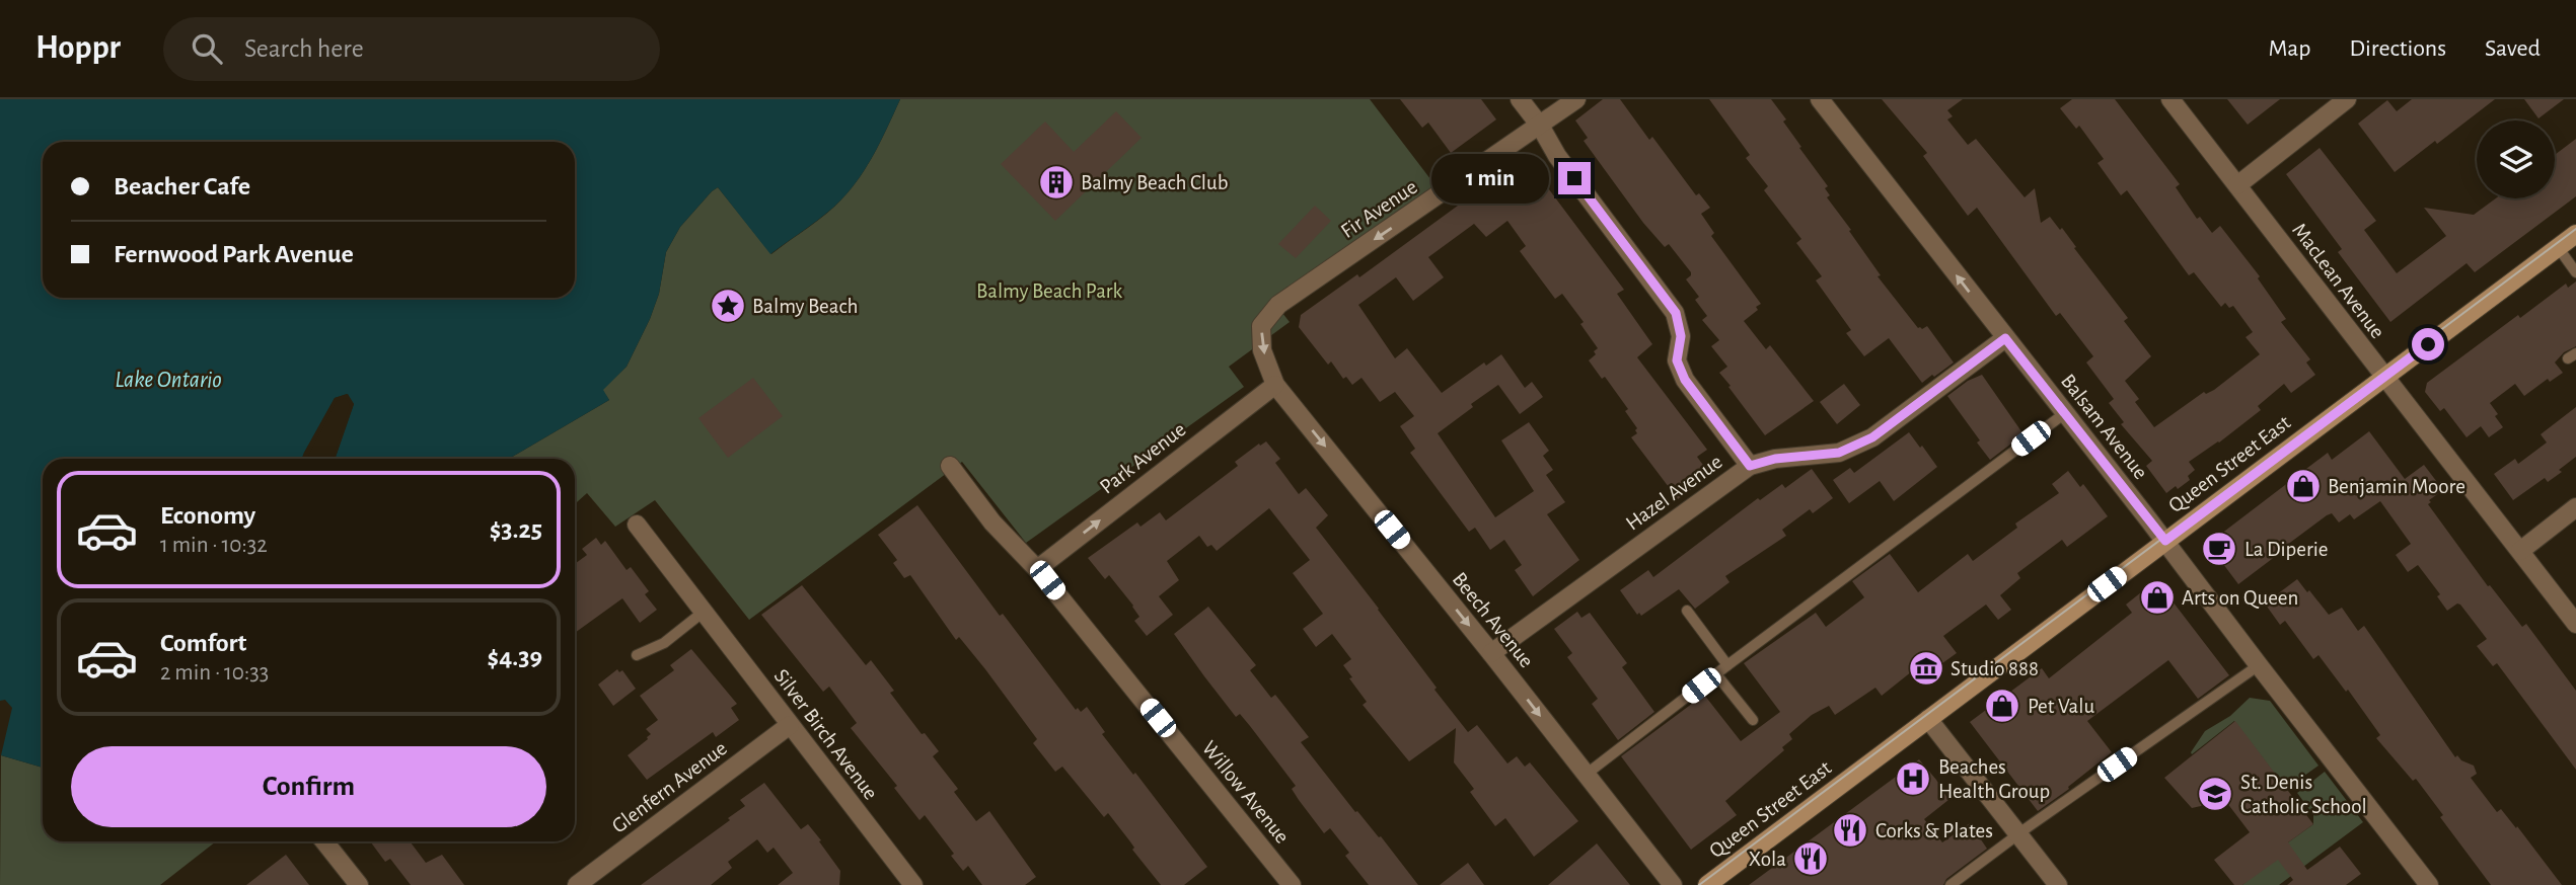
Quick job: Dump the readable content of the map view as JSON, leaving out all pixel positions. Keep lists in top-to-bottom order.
{
  "streets": {
    "main road": ["Queen Street East"],
    "street": [
      "Fir Avenue",
      "MacLean Avenue",
      "Balsam Avenue",
      "Park Avenue",
      "Hazel Avenue",
      "Beech Avenue",
      "Silver Birch Avenue",
      "Glenfern Avenue",
      "Willow Avenue"
    ]
  },
  "crossings": [
    ["Fir Avenue", "Park Avenue"],
    ["Fir Avenue", "Beech Avenue"],
    ["MacLean Avenue", "Queen Street East"],
    ["Balsam Avenue", "Queen Street East"],
    ["Balsam Avenue", "Hazel Avenue"],
    ["Park Avenue", "Beech Avenue"],
    ["Park Avenue", "Willow Avenue"],
    ["Hazel Avenue", "Beech Avenue"],
    ["Silver Birch Avenue", "Glenfern Avenue"]
  ],
  "one_way": ["Fir Avenue", "Park Avenue", "Beech Avenue"],
  "water": ["Lake Ontario"],
  "parks": ["Balmy Beach Park"],
  "places": {
    "building": ["Balmy Beach Club"],
    "place": ["Balmy Beach"],
    "shop": ["Benjamin Moore", "Arts on Queen", "Pet Valu"],
    "cafe": ["La Diperie"],
    "museum": ["Studio 888"],
    "hospital": ["Beaches Health Group"],
    "school or university": ["St. Denis Catholic School"],
    "restaurant": ["Corks & Plates", "Xola"]
  },
  "page": {
    "header": "Hoppr",
    "search": "Search here",
    "nav": ["Map", "Directions", "Saved"],
    "banner": ["Beacher Cafe", "Fernwood Park Avenue"],
    "bubble": "1 min",
    "list": [
      {
        "name": "Economy",
        "note": "1 min · 10:32",
        "value": "$3.25"
      },
      {
        "name": "Comfort",
        "note": "2 min · 10:33",
        "value": "$4.39"
      }
    ],
    "buttons": "Confirm"
  }
}
